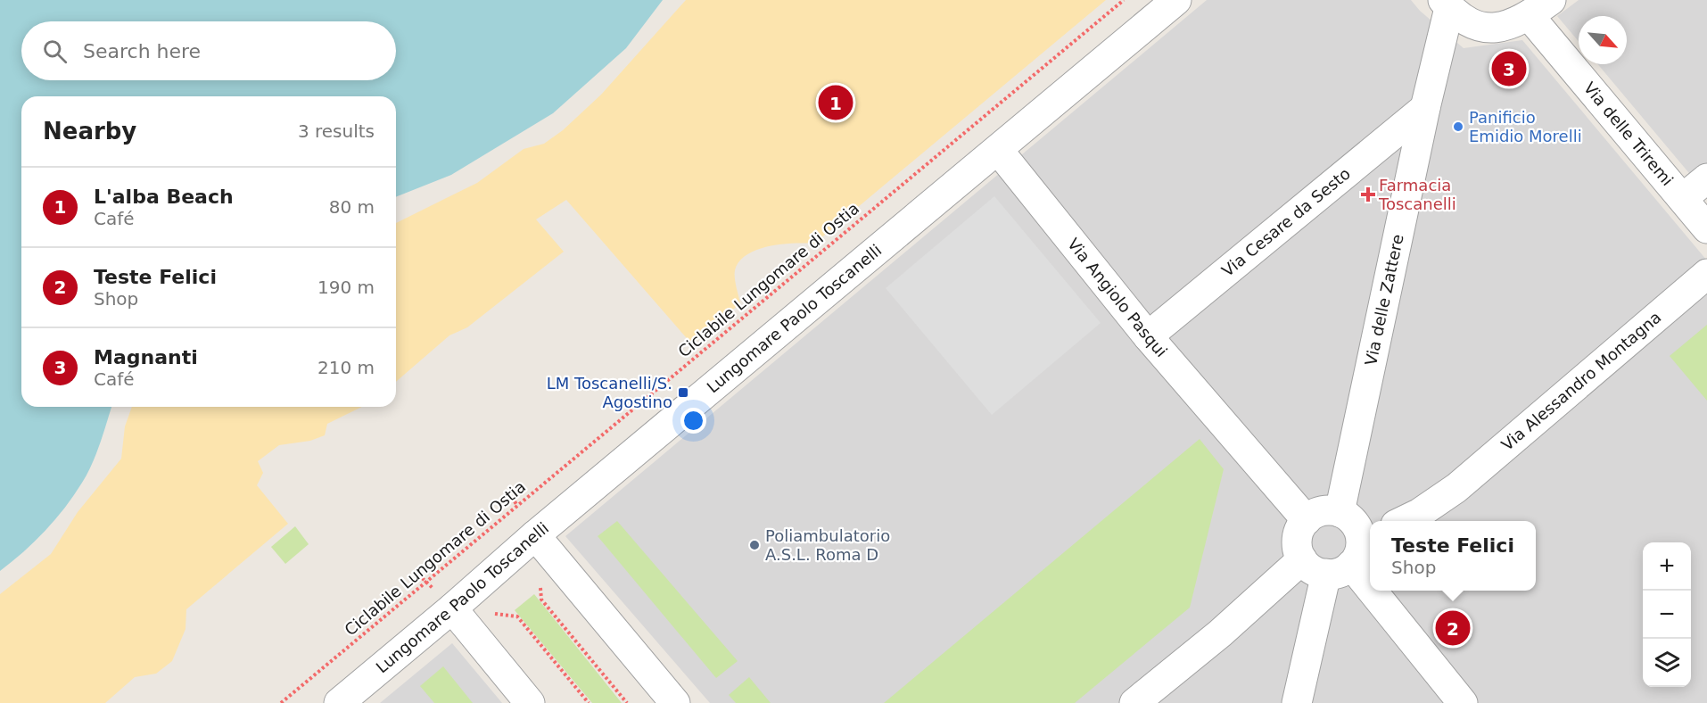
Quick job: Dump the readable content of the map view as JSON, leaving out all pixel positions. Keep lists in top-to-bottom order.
{
  "streets": {
    "street": [
      "Via delle Triremi",
      "Via Cesare da Sesto",
      "Via Angiolo Pasqui",
      "Via delle Zattere",
      "Lungomare Paolo Toscanelli",
      "Via Alessandro Montagna"
    ],
    "path": ["Ciclabile Lungomare di Ostia"]
  },
  "crossings": [
    ["Via Cesare da Sesto", "Via Angiolo Pasqui"],
    ["Via Cesare da Sesto", "Via delle Zattere"],
    ["Via Angiolo Pasqui", "Via delle Zattere"],
    ["Via Angiolo Pasqui", "Lungomare Paolo Toscanelli"]
  ],
  "places": {
    "other": ["Panificio Emidio Morelli", "Poliambulatorio A.S.L. Roma D"],
    "health": ["Farmacia Toscanelli"],
    "transit": ["LM Toscanelli/S. Agostino"]
  },
  "north": "bottom right",
  "page": {
    "search": "Search here",
    "pins": ["3", "1", "2"],
    "heading": ["Nearby", "3 results"],
    "list": [
      {
        "mark": "1",
        "name": "L'alba Beach",
        "note": "Café",
        "value": "80 m"
      },
      {
        "mark": "2",
        "name": "Teste Felici",
        "note": "Shop",
        "value": "190 m"
      },
      {
        "mark": "3",
        "name": "Magnanti",
        "note": "Café",
        "value": "210 m"
      }
    ],
    "popup": ["Teste Felici", "Shop"],
    "map_buttons": ["+", "−"]
  }
}
